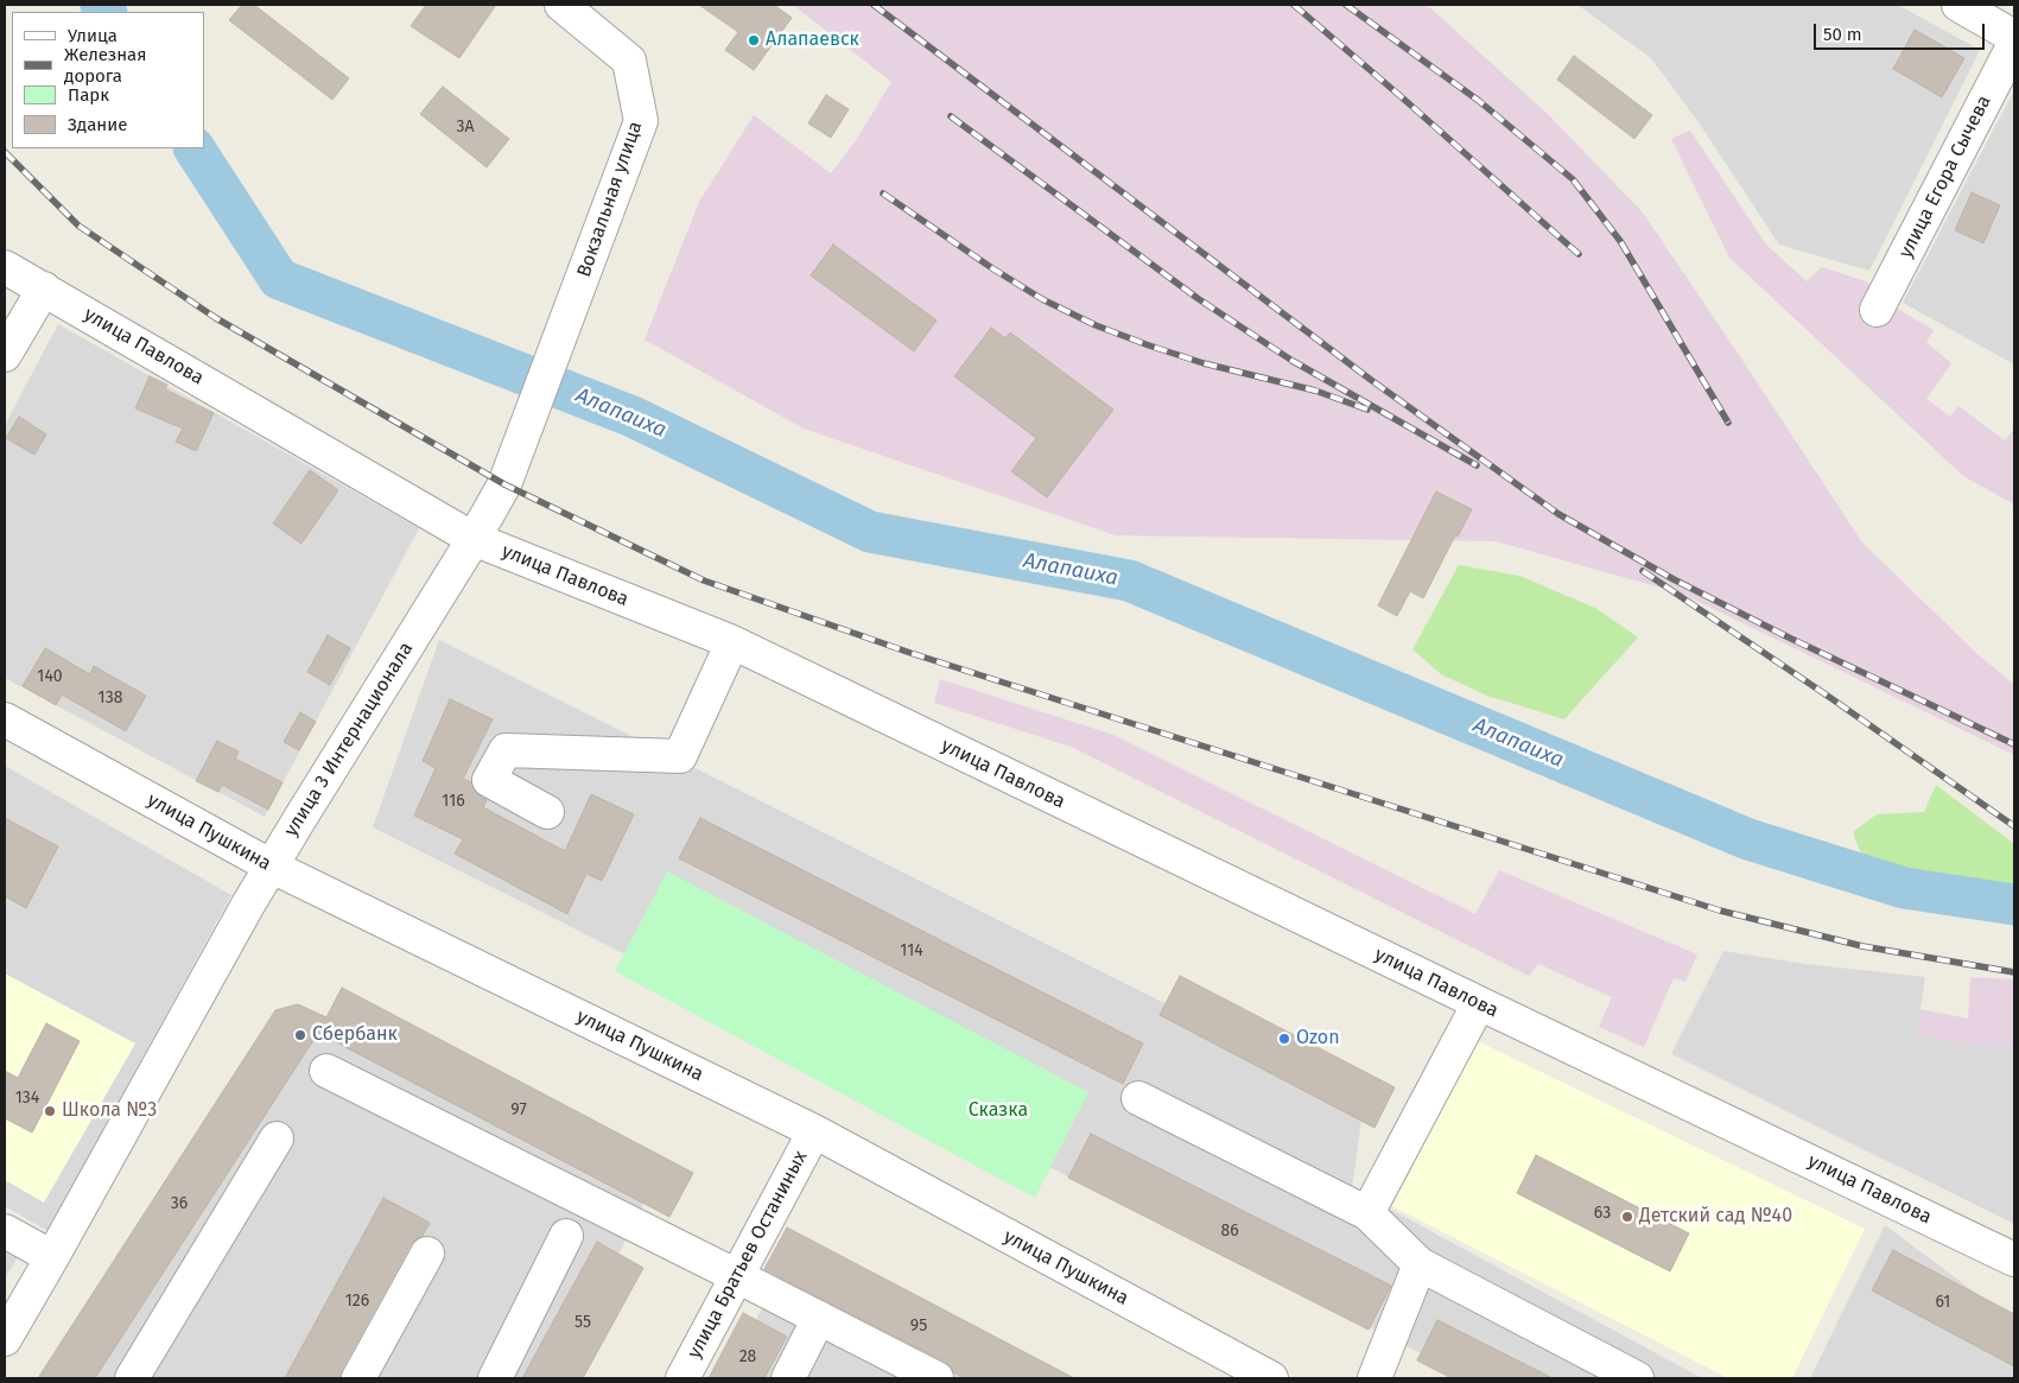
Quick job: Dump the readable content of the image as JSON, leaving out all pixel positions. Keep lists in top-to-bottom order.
{
  "streets": {
    "street": [
      "улица Егора Сычева",
      "Вокзальная улица",
      "улица Павлова",
      "улица 3 Интернационала",
      "улица Пушкина",
      "улица Братьев Останиных"
    ]
  },
  "crossings": [
    ["Вокзальная улица", "улица 3 Интернационала"],
    ["улица Павлова", "улица 3 Интернационала"],
    ["улица 3 Интернационала", "улица Пушкина"],
    ["улица Пушкина", "улица Братьев Останиных"]
  ],
  "water": ["Алапаиха"],
  "parks": ["Сказка"],
  "places": [
    "Алапаевск",
    "Сбербанк",
    "Ozon",
    "Школа №3",
    "Детский сад №40"
  ],
  "house_numbers": [
    "3А",
    "140",
    "138",
    "116",
    "114",
    "134",
    "97",
    "36",
    "63",
    "86",
    "126",
    "61",
    "55",
    "95",
    "28"
  ],
  "legend": [
    "Улица",
    "Железная дорога",
    "Парк",
    "Здание"
  ],
  "scale_bar": "50 m"
}
